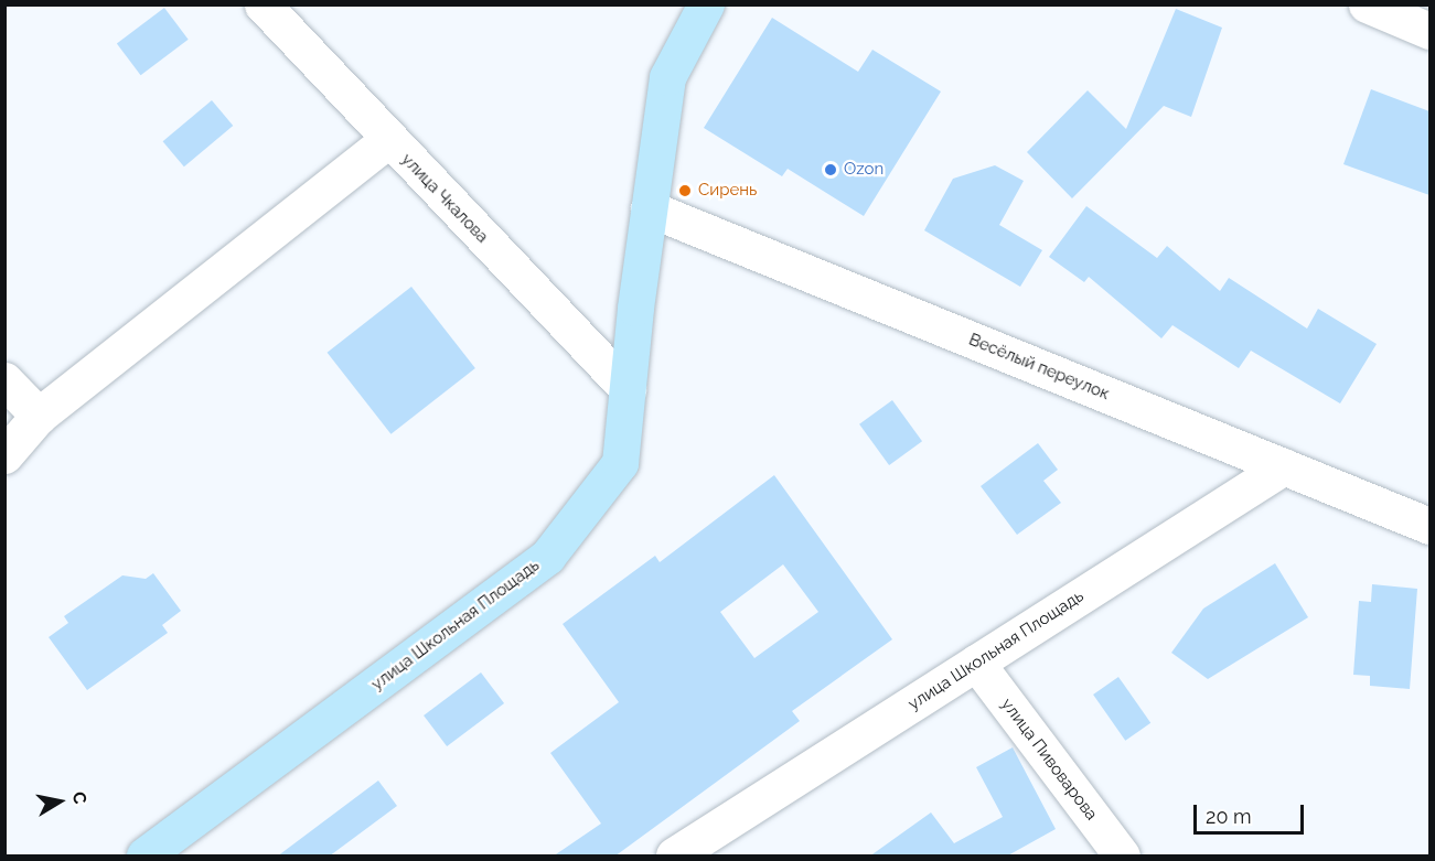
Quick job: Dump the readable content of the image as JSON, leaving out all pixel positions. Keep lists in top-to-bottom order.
{
  "streets": {
    "main road": ["улица Школьная Площадь"],
    "street": ["улица Чкалова", "Весёлый переулок", "улица Пивоварова"]
  },
  "crossings": [
    ["улица Чкалова", "улица Школьная Площадь"],
    ["Весёлый переулок", "улица Школьная Площадь"],
    ["улица Школьная Площадь", "улица Пивоварова"]
  ],
  "places": ["Ozon", "Сирень"],
  "scale_bar": "20 m",
  "north": "right"
}
